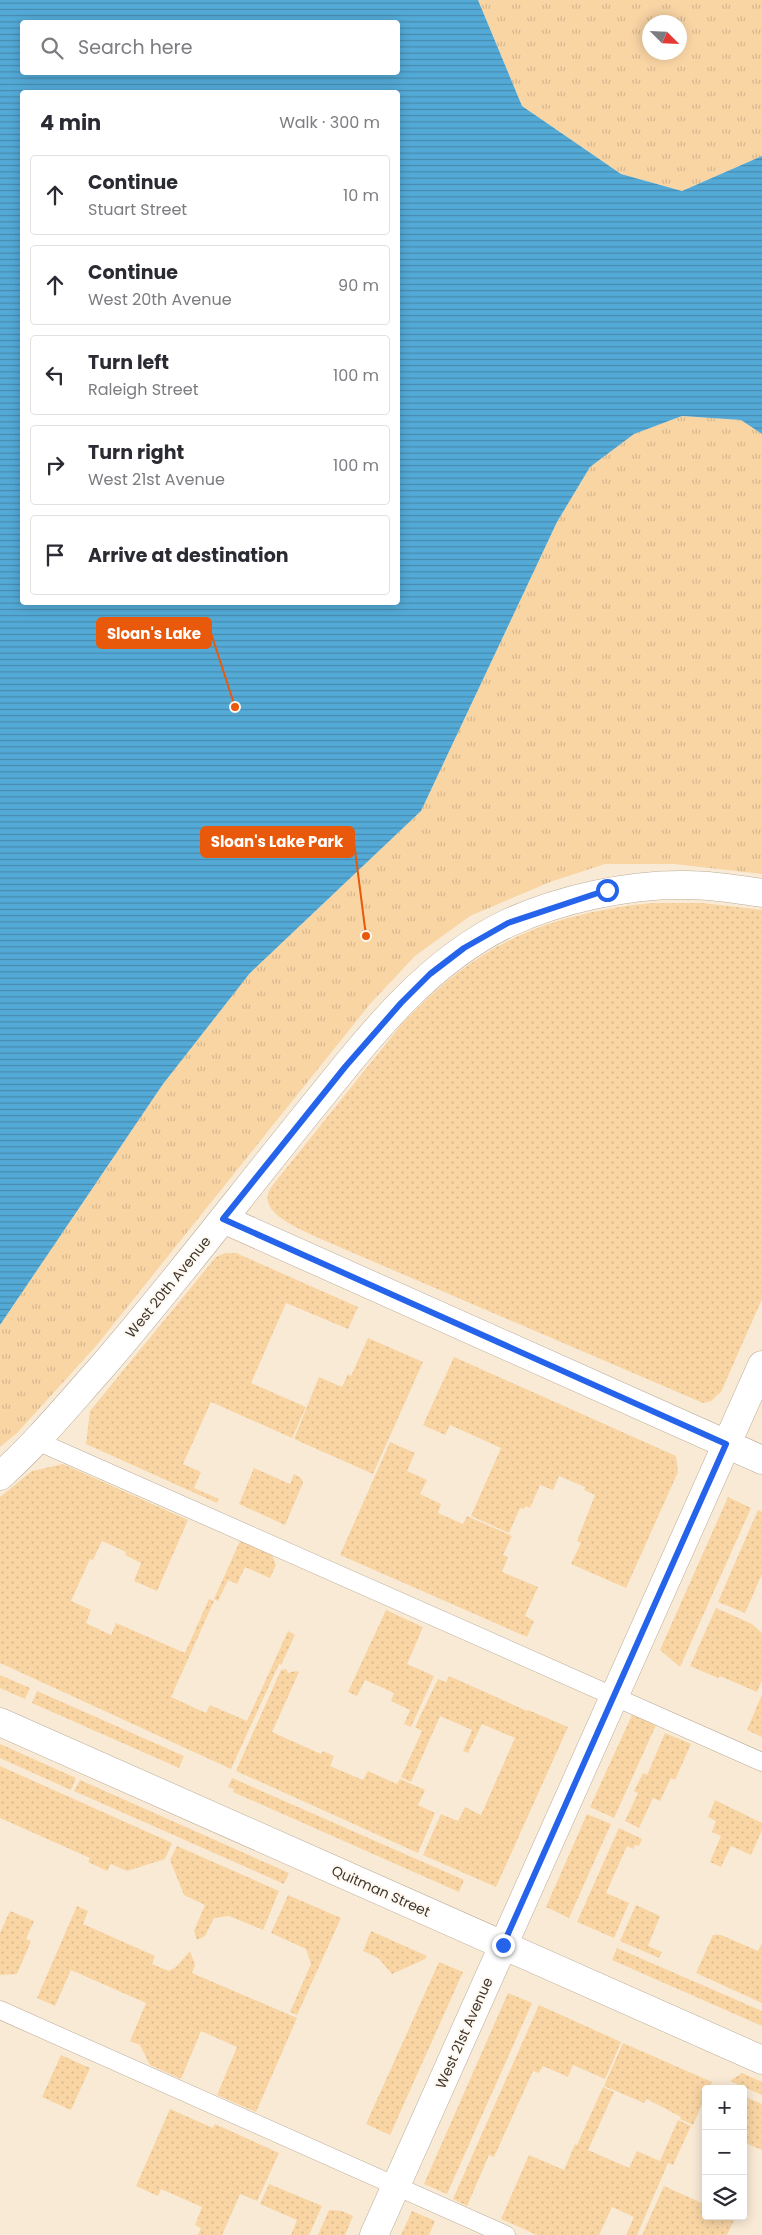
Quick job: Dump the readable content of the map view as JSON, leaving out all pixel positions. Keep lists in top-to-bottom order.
{
  "streets": {
    "street": ["West 20th Avenue", "Quitman Street", "West 21st Avenue"]
  },
  "crossings": [
    ["Quitman Street", "West 21st Avenue"]
  ],
  "places": ["Sloan's Lake", "Sloan's Lake Park"],
  "north": "bottom right",
  "page": {
    "search": "Search here",
    "heading": ["4 min", "Walk · 300 m"],
    "list": [
      ["Continue", "Stuart Street", "10 m"],
      ["Continue", "West 20th Avenue", "90 m"],
      ["Turn left", "Raleigh Street", "100 m"],
      ["Turn right", "West 21st Avenue", "100 m"],
      "Arrive at destination"
    ],
    "map_buttons": ["+", "−"]
  }
}
